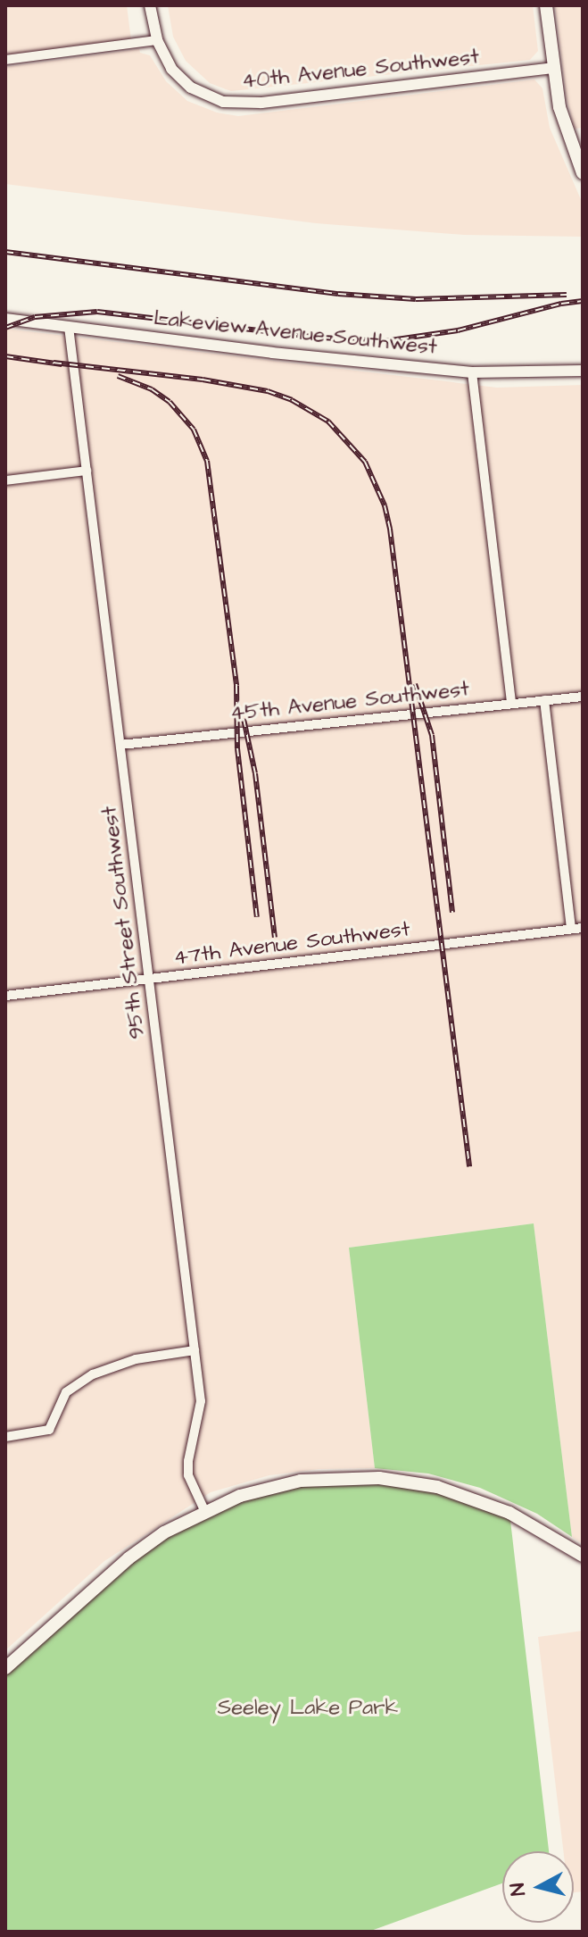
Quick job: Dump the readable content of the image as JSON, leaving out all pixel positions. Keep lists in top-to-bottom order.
{
  "streets": {
    "street": [
      "40th Avenue Southwest",
      "Lakeview Avenue Southwest",
      "45th Avenue Southwest",
      "95th Street Southwest",
      "47th Avenue Southwest"
    ]
  },
  "crossings": [
    ["Lakeview Avenue Southwest", "95th Street Southwest"],
    ["45th Avenue Southwest", "95th Street Southwest"],
    ["95th Street Southwest", "47th Avenue Southwest"]
  ],
  "parks": ["Seeley Lake Park"],
  "north": "left"
}
